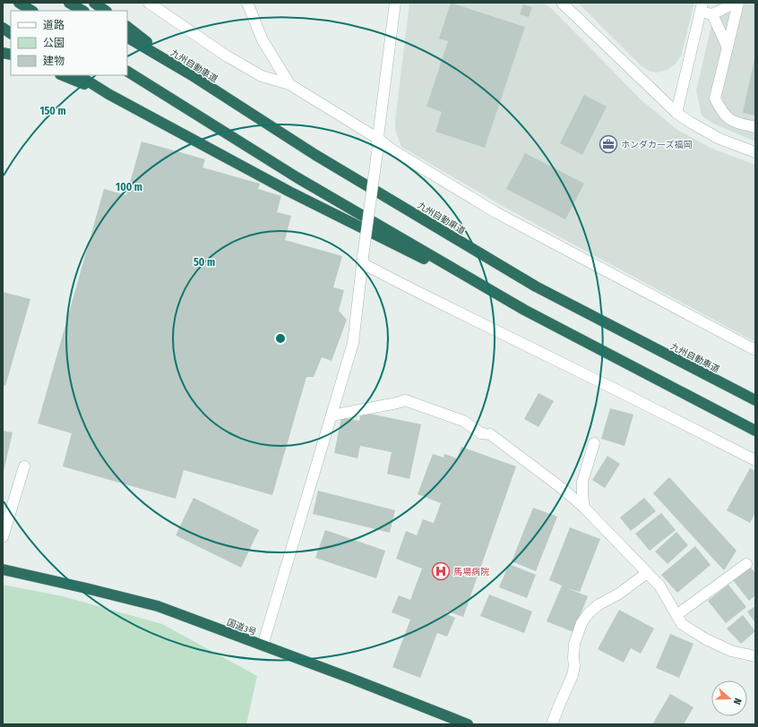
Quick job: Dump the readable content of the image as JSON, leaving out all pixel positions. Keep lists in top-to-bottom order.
{
  "streets": {
    "highway": ["九州自動車道", "国道3号"]
  },
  "places": {
    "office": ["ホンダカーズ福岡"],
    "hospital": ["馬場病院"]
  },
  "legend": ["道路", "公園", "建物"],
  "north": "right",
  "rings": ["150 m", "100 m", "50 m"]
}
